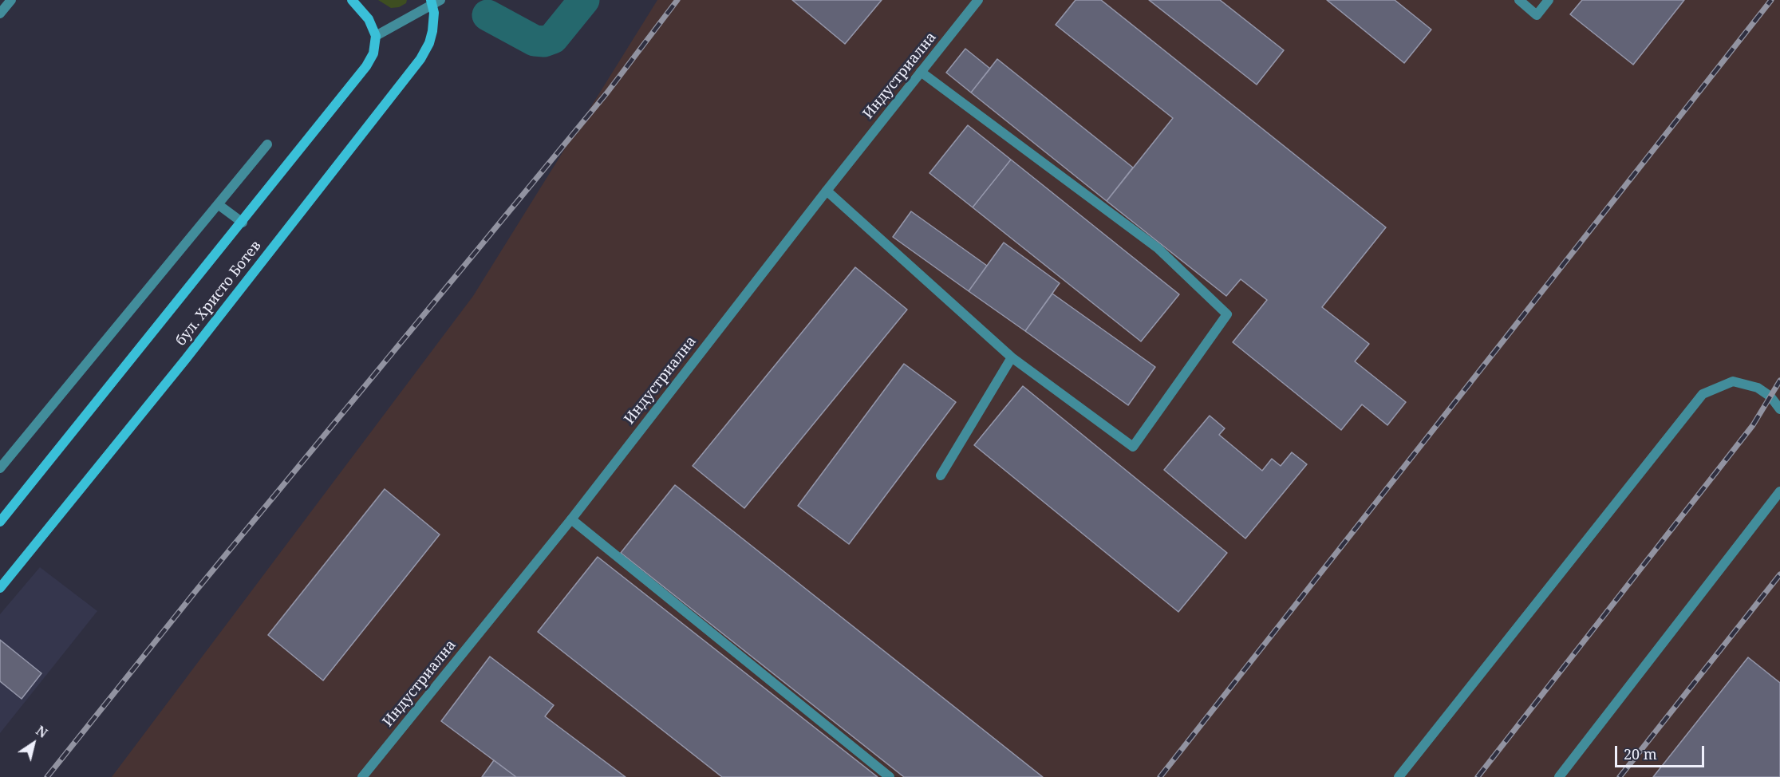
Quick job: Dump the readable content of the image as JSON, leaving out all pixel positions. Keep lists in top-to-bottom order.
{
  "streets": {
    "main road": ["бул. Христо Ботев"],
    "street": ["Индустриална"]
  },
  "scale_bar": "20 m",
  "north": "top right"
}
